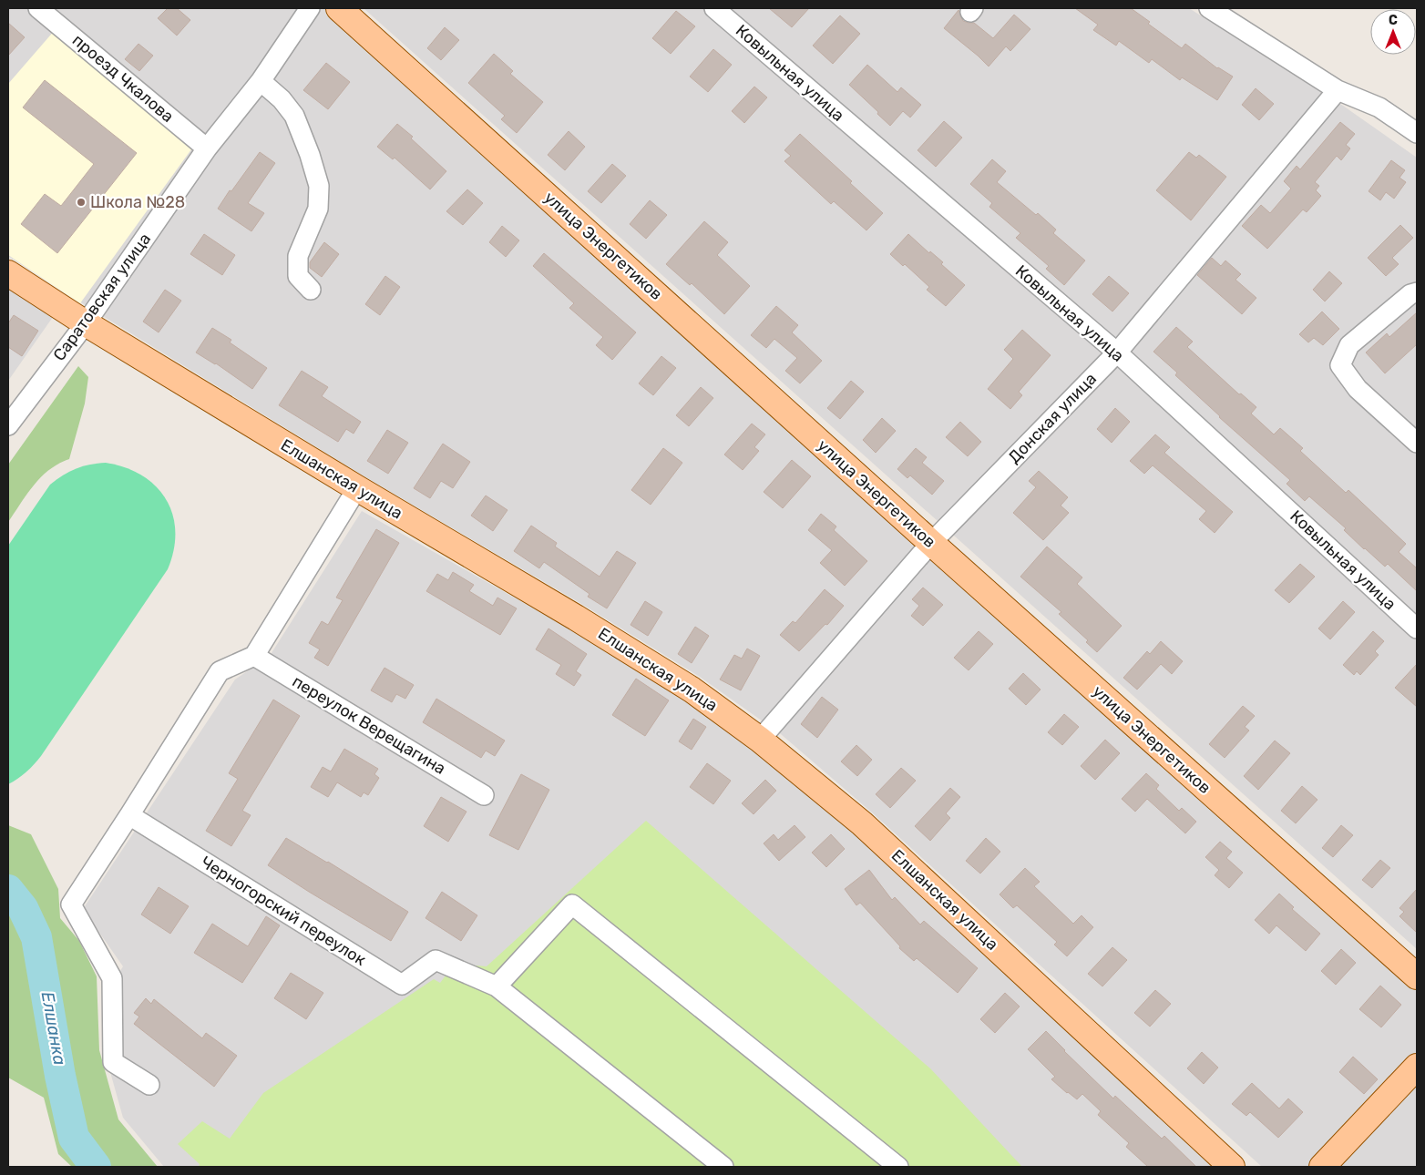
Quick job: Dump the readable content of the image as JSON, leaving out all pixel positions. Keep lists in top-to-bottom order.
{
  "streets": {
    "main road": ["улица Энергетиков", "Елшанская улица"],
    "street": [
      "Ковыльная улица",
      "проезд Чкалова",
      "Саратовская улица",
      "Донская улица",
      "переулок Верещагина",
      "Черногорский переулок"
    ]
  },
  "crossings": [
    ["Ковыльная улица", "Донская улица"],
    ["проезд Чкалова", "Саратовская улица"],
    ["улица Энергетиков", "Донская улица"],
    ["Саратовская улица", "Елшанская улица"],
    ["Донская улица", "Елшанская улица"]
  ],
  "water": ["Елшанка"],
  "places": ["Школа №28"],
  "north": "top"
}
